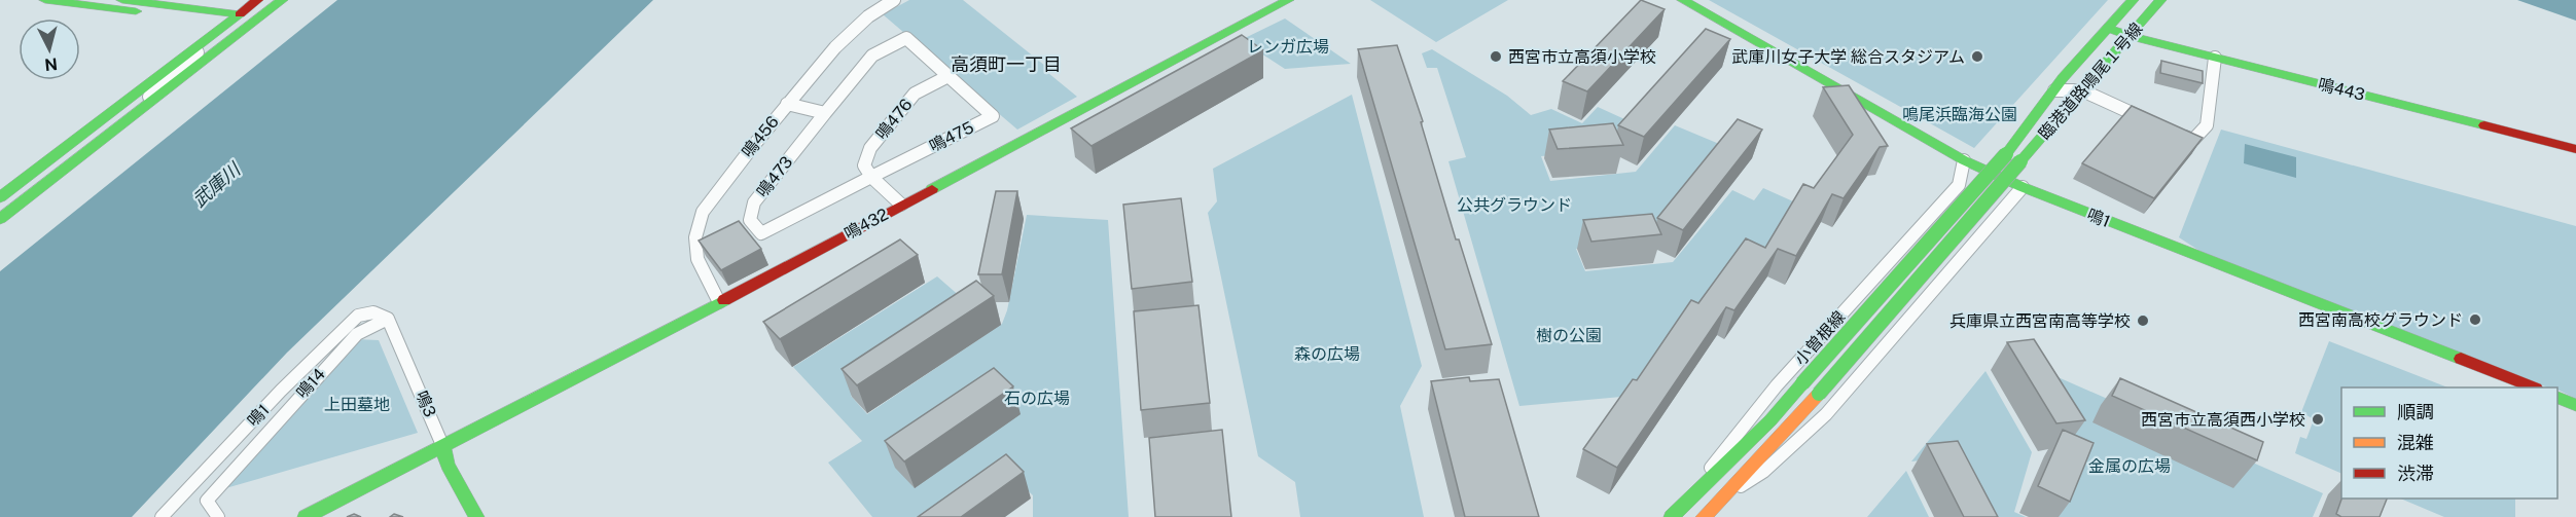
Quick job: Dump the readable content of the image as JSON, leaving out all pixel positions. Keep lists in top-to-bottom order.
{
  "streets": {
    "street": [
      "臨港道路鳴尾１号線",
      "鳴443",
      "鳴476",
      "鳴456",
      "鳴475",
      "鳴473",
      "鳴1",
      "鳴432",
      "小曽根線",
      "鳴14",
      "鳴3"
    ]
  },
  "crossings": [
    ["臨港道路鳴尾１号線", "鳴443"],
    ["臨港道路鳴尾１号線", "小曽根線"],
    ["鳴476", "鳴475"],
    ["鳴476", "鳴473"],
    ["鳴456", "鳴432"],
    ["鳴475", "鳴473"],
    ["鳴1", "小曽根線"],
    ["鳴1", "鳴14"],
    ["鳴1", "鳴3"],
    ["鳴432", "鳴3"],
    ["鳴14", "鳴3"]
  ],
  "districts": ["高須町一丁目"],
  "water": ["武庫川"],
  "parks": [
    "レンガ広場",
    "鳴尾浜臨海公園",
    "公共グラウンド",
    "樹の公園",
    "森の広場",
    "石の広場",
    "上田墓地",
    "金属の広場"
  ],
  "places": [
    "西宮市立高須小学校",
    "武庫川女子大学 総合スタジアム",
    "西宮南高校グラウンド",
    "兵庫県立西宮南高等学校",
    "西宮市立高須西小学校"
  ],
  "legend": ["順調", "混雑", "渋滞"],
  "north": "bottom"
}
